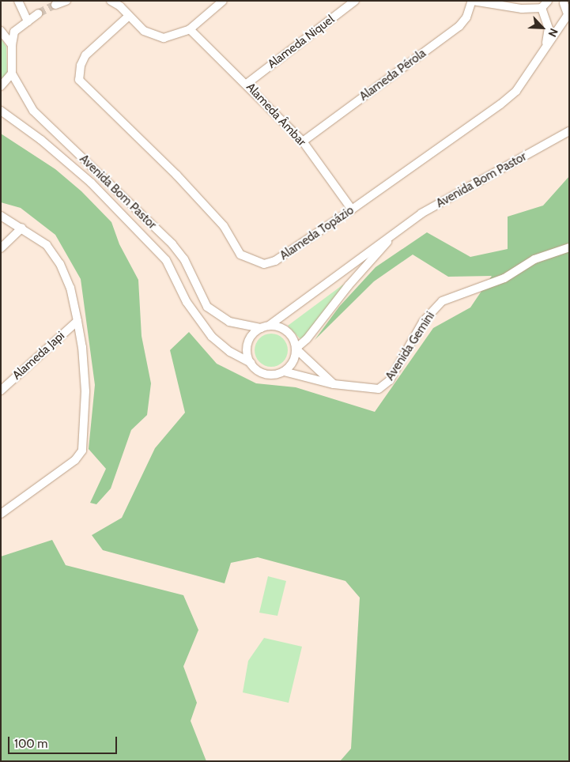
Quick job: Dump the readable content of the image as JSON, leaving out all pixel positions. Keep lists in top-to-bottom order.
{
  "streets": {
    "street": [
      "Alameda Niquel",
      "Alameda Pérola",
      "Alameda Âmbar",
      "Avenida Bom Pastor",
      "Alameda Topázio",
      "Avenida Gemini",
      "Alameda Japi"
    ]
  },
  "crossings": [
    ["Alameda Niquel", "Alameda Âmbar"],
    ["Alameda Pérola", "Alameda Âmbar"],
    ["Alameda Âmbar", "Alameda Topázio"],
    ["Avenida Bom Pastor", "Avenida Gemini"]
  ],
  "scale_bar": "100 m",
  "north": "bottom right"
}
